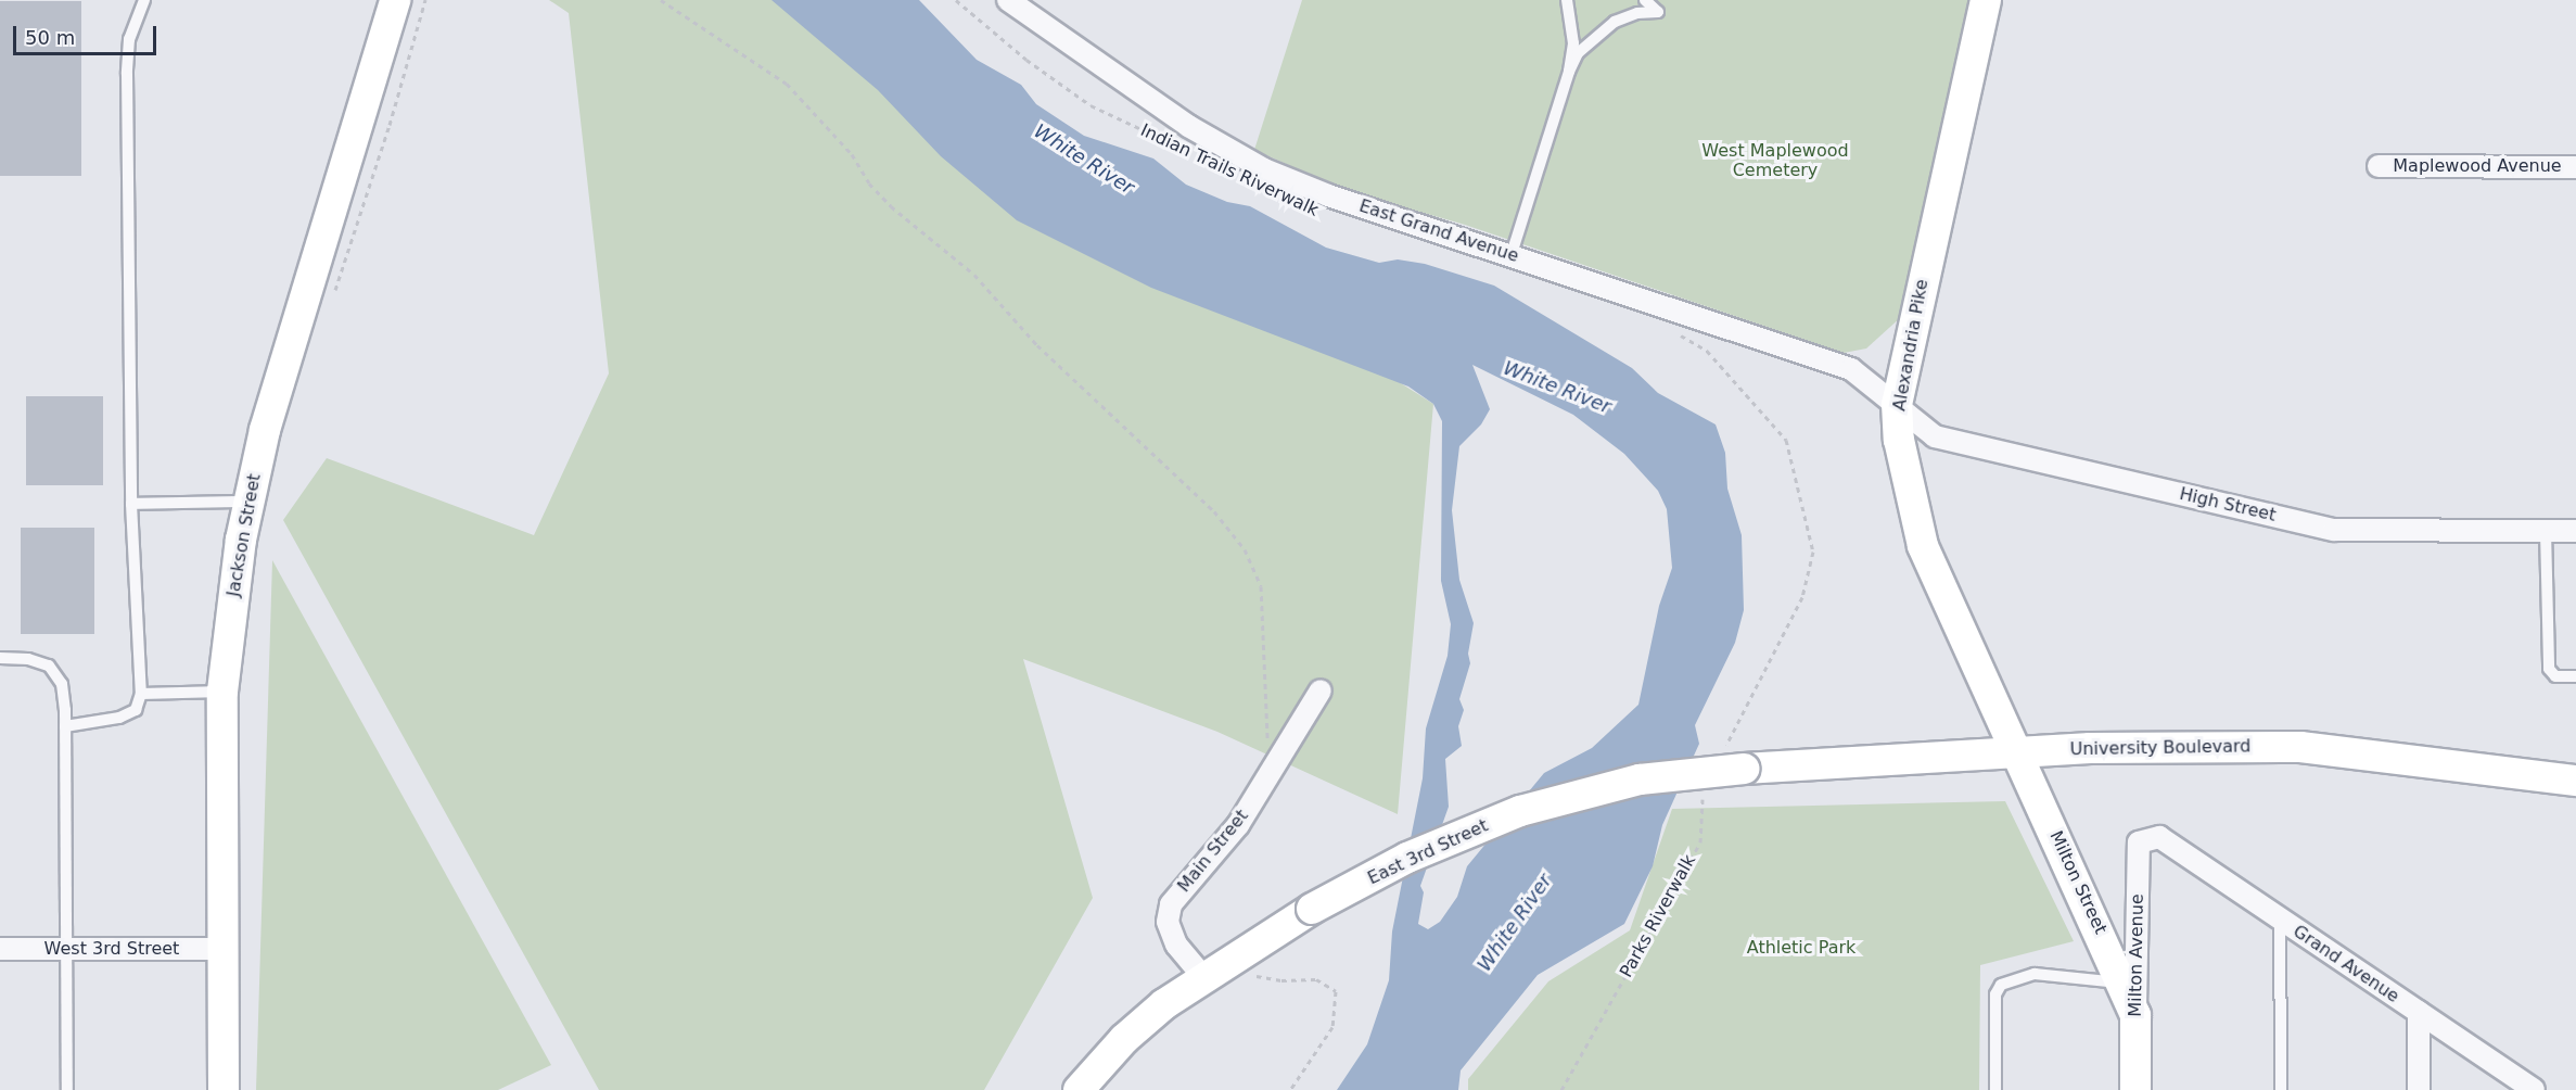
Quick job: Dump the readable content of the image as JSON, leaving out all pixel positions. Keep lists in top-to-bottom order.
{
  "streets": {
    "main road": [
      "Alexandria Pike",
      "Jackson Street",
      "University Boulevard",
      "East 3rd Street",
      "Milton Street",
      "Milton Avenue"
    ],
    "street": [
      "Maplewood Avenue",
      "East Grand Avenue",
      "High Street",
      "Main Street",
      "West 3rd Street",
      "Grand Avenue"
    ],
    "path": ["Indian Trails Riverwalk", "Parks Riverwalk"]
  },
  "crossings": [
    ["East Grand Avenue", "Alexandria Pike"],
    ["East Grand Avenue", "High Street"],
    ["Alexandria Pike", "High Street"],
    ["Alexandria Pike", "University Boulevard"],
    ["Alexandria Pike", "Milton Street"],
    ["Jackson Street", "West 3rd Street"],
    ["University Boulevard", "East 3rd Street"],
    ["University Boulevard", "Milton Street"],
    ["Main Street", "East 3rd Street"],
    ["Milton Street", "Milton Avenue"],
    ["Milton Avenue", "Grand Avenue"]
  ],
  "water": ["White River"],
  "parks": ["West Maplewood Cemetery", "Athletic Park"],
  "scale_bar": "50 m"
}
